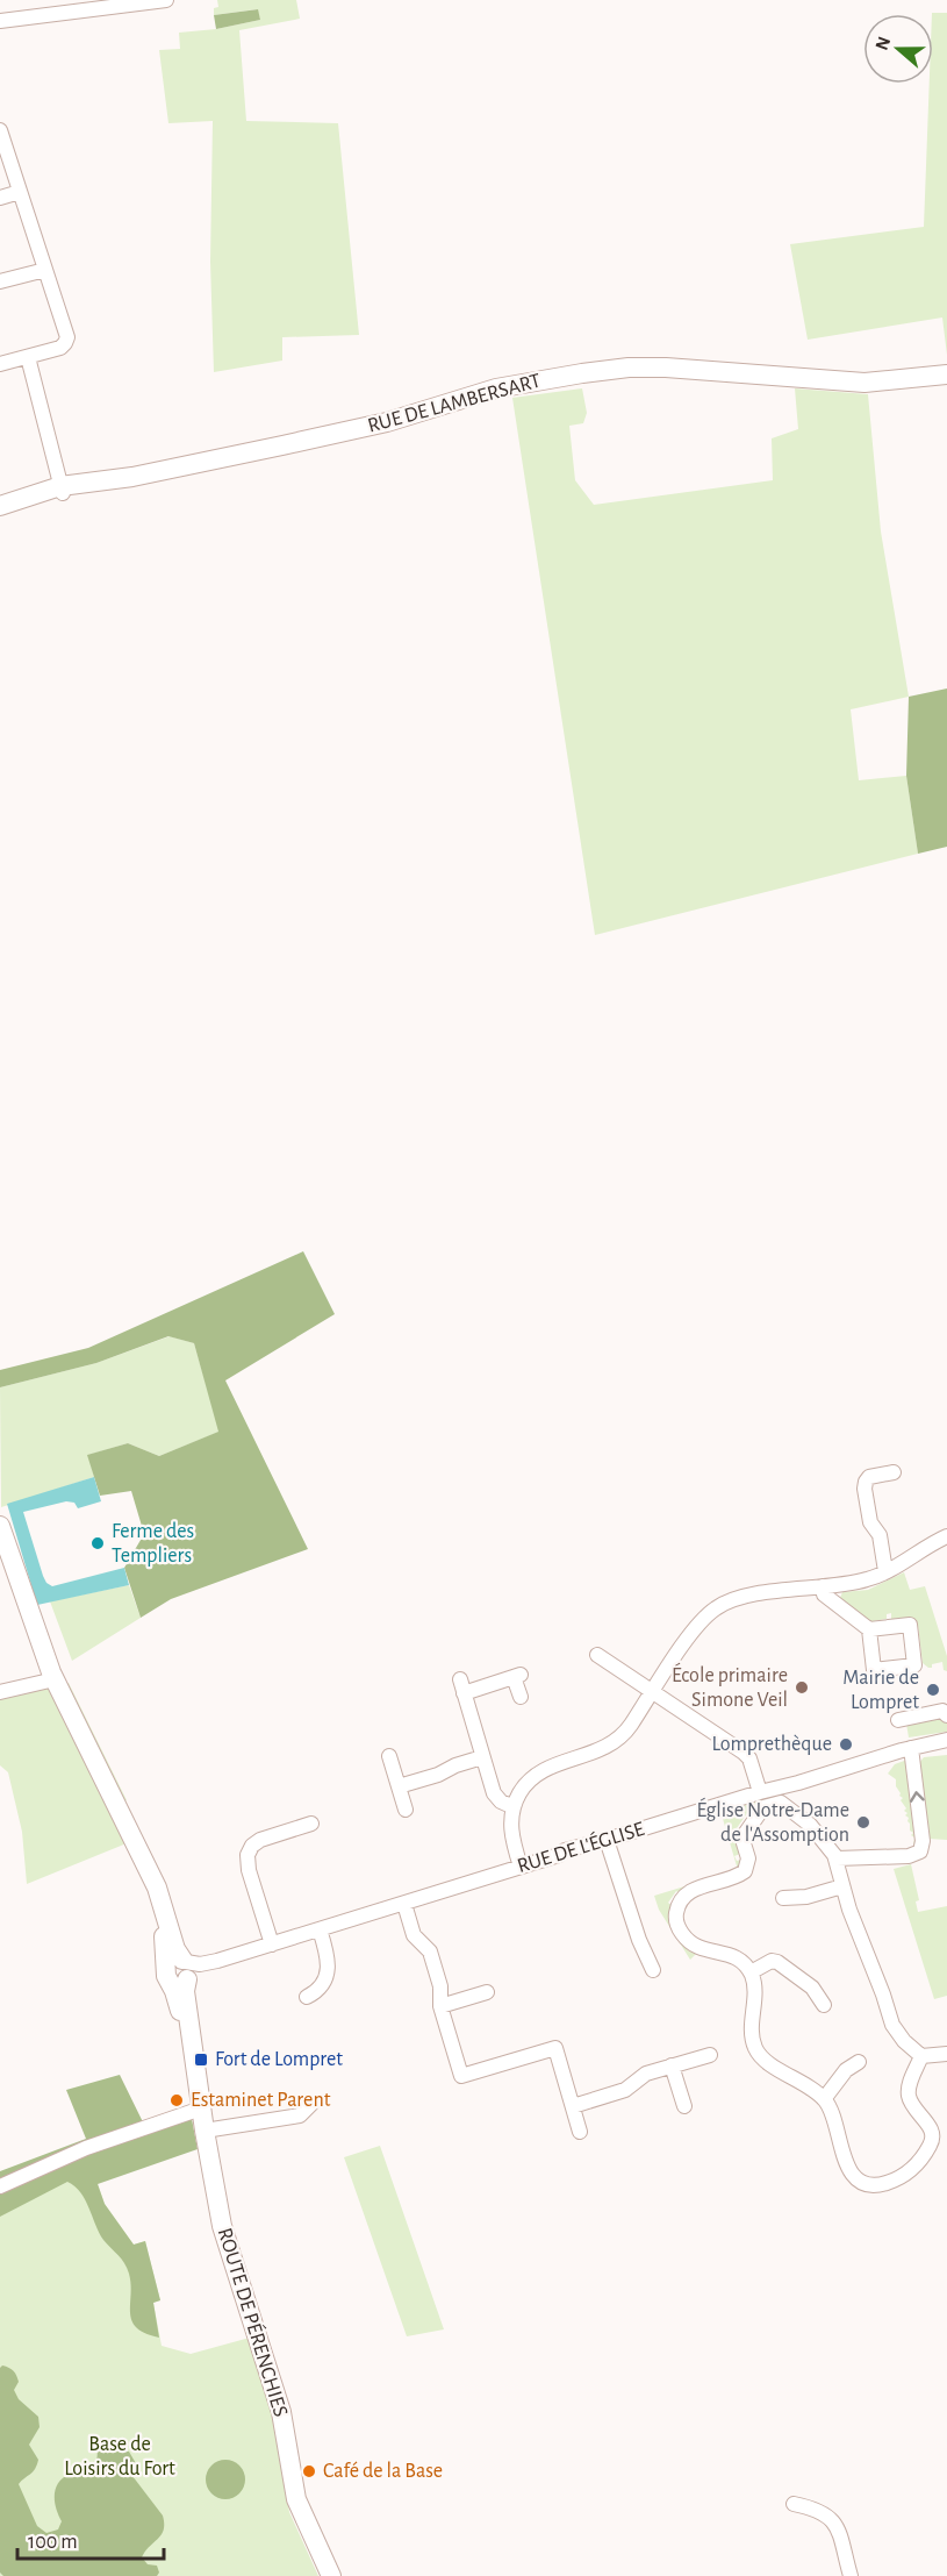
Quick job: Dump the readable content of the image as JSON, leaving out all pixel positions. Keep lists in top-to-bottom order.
{
  "streets": {
    "main road": ["RUE DE LAMBERSART", "ROUTE DE PÉRENCHIES"],
    "street": ["RUE DE L'ÉGLISE"]
  },
  "crossings": [
    ["RUE DE L'ÉGLISE", "ROUTE DE PÉRENCHIES"]
  ],
  "parks": ["Base de Loisirs du Fort"],
  "places": {
    "other": [
      "Ferme des Templiers",
      "École primaire Simone Veil",
      "Mairie de Lompret",
      "Lomprethèque",
      "Église Notre-Dame de l'Assomption",
      "Estaminet Parent",
      "Café de la Base"
    ],
    "transit": ["Fort de Lompret"]
  },
  "scale_bar": "100 m",
  "north": "left"
}
